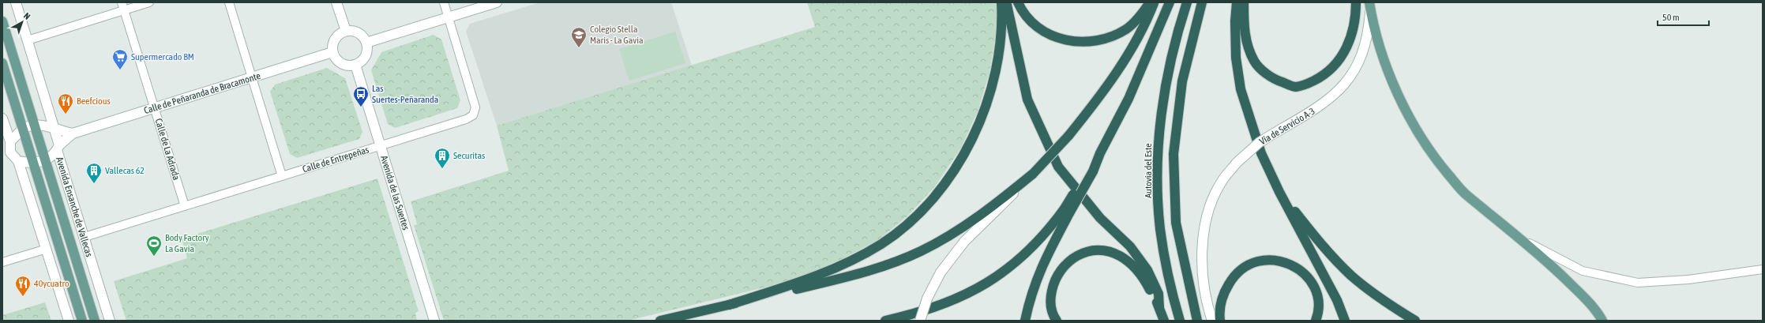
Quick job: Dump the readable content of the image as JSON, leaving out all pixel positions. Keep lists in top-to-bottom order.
{
  "streets": {
    "highway": ["Autovía del Este"],
    "main road": [
      "Calle de Peñaranda de Bracamonte",
      "Vía de Servicio A-3",
      "Avenida de las Suertes",
      "Avenida Ensanche de Vallecas"
    ],
    "street": ["Calle de La Adrada", "Calle de Entrepeñas"]
  },
  "crossings": [
    ["Calle de Peñaranda de Bracamonte", "Calle de La Adrada"],
    ["Calle de Peñaranda de Bracamonte", "Avenida de las Suertes"],
    ["Calle de Peñaranda de Bracamonte", "Avenida Ensanche de Vallecas"],
    ["Calle de La Adrada", "Calle de Entrepeñas"],
    ["Calle de Entrepeñas", "Avenida de las Suertes"],
    ["Calle de Entrepeñas", "Avenida Ensanche de Vallecas"]
  ],
  "places": {
    "school or university": ["Colegio Stella Maris - La Gavia"],
    "supermarket": ["Supermercado BM"],
    "bus stop": ["Las Suertes-Peñaranda"],
    "restaurant": ["Beefcious", "40ycuatro"],
    "building": ["Securitas", "Vallecas 62"],
    "sports": ["Body Factory La Gavia"]
  },
  "scale_bar": "50 m",
  "north": "top right"
}
